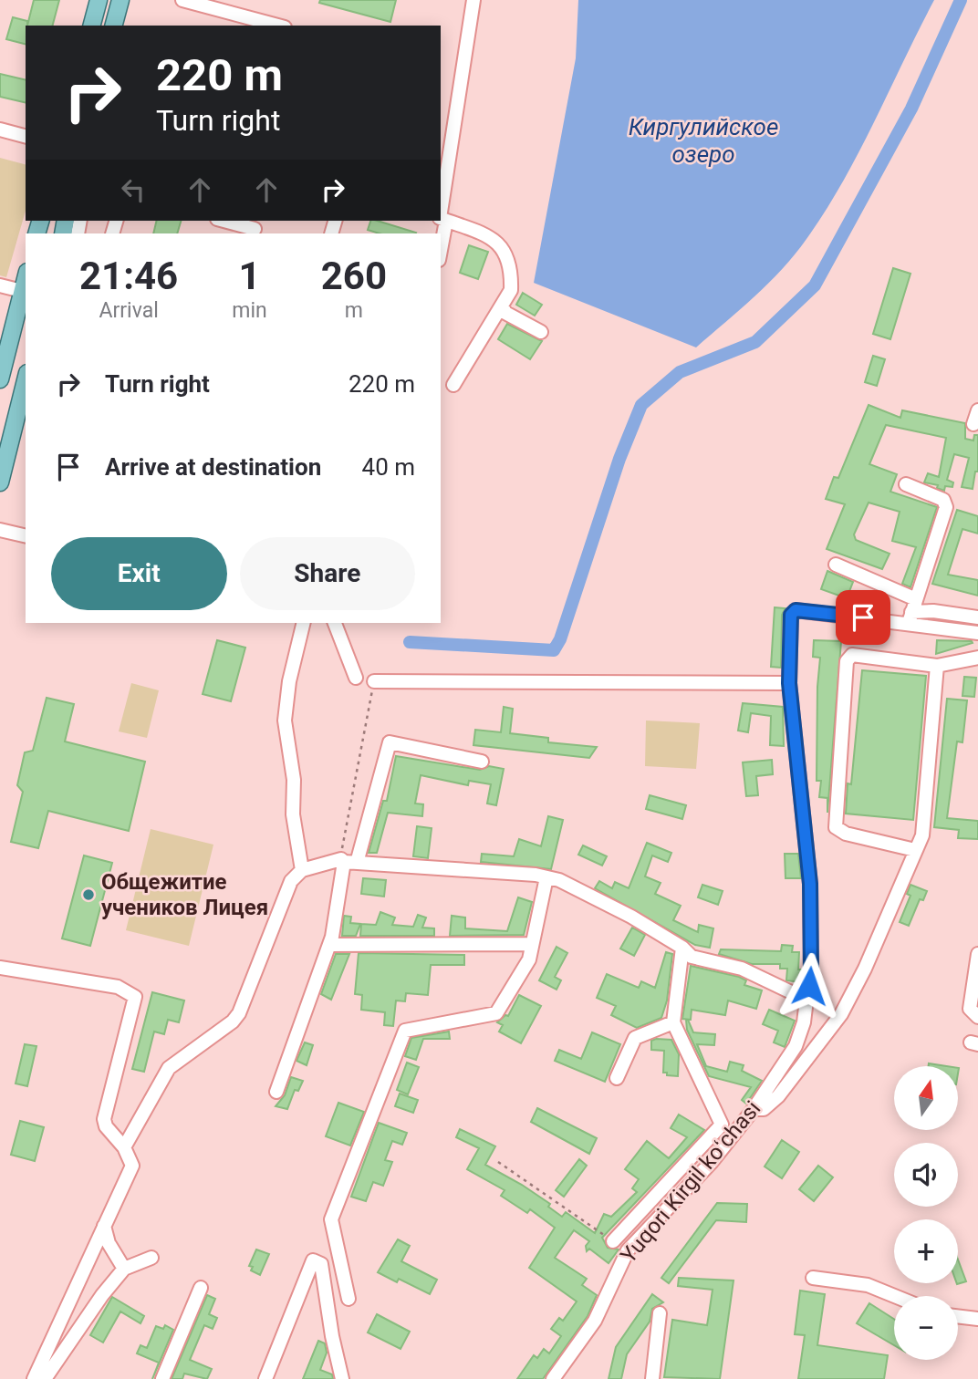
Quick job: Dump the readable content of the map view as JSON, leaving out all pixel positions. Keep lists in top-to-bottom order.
{
  "streets": {
    "street": ["Yuqori Kirgil koʻchasi"]
  },
  "water": ["Киргулийское озеро"],
  "places": ["Общежитие учеников Лицея"],
  "north": "top",
  "page": {
    "turn": ["220 m", "Turn right"],
    "eta": [
      "21:46",
      "Arrival",
      "1",
      "min",
      "260",
      "m"
    ],
    "list": [
      {
        "name": "Turn right",
        "value": "220 m"
      },
      {
        "name": "Arrive at destination",
        "value": "40 m"
      }
    ],
    "buttons": ["Exit", "Share"],
    "map_buttons": ["+", "−"]
  }
}
